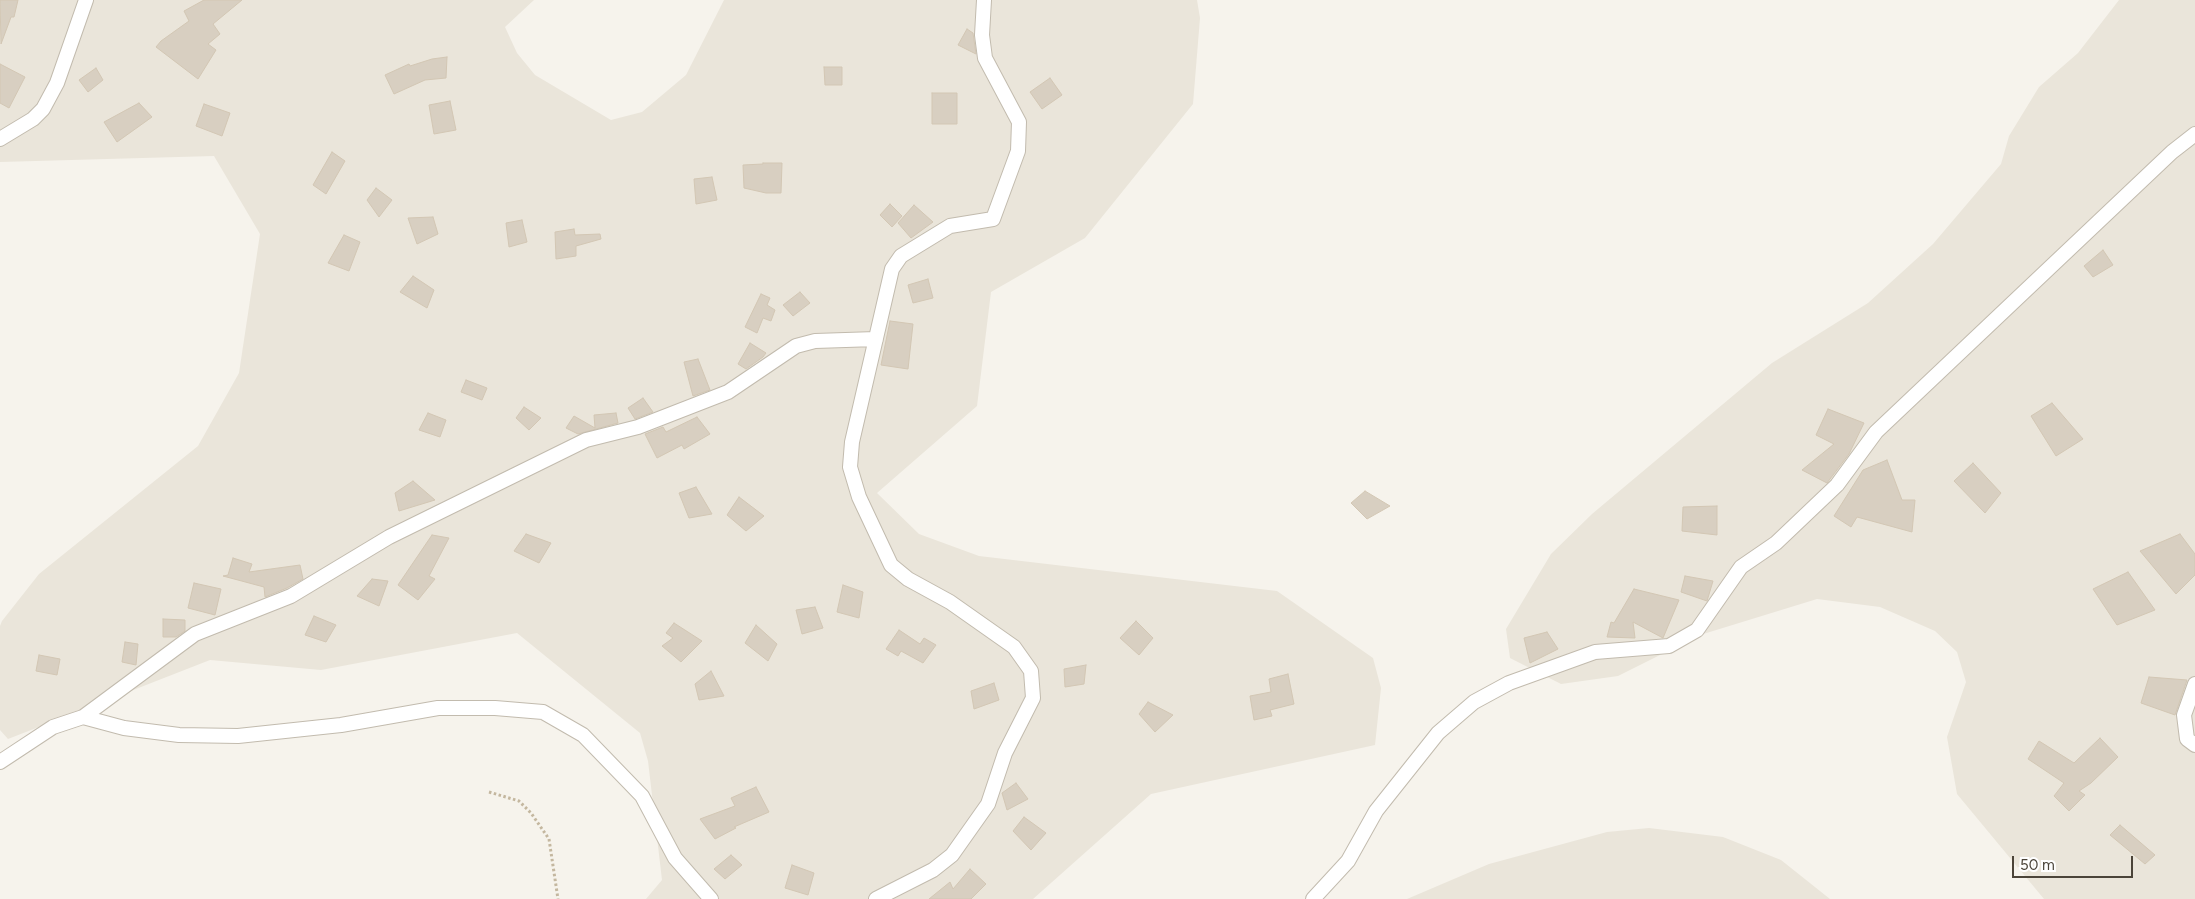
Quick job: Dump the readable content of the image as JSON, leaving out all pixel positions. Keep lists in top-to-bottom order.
{
  "scale_bar": "50 m"
}
